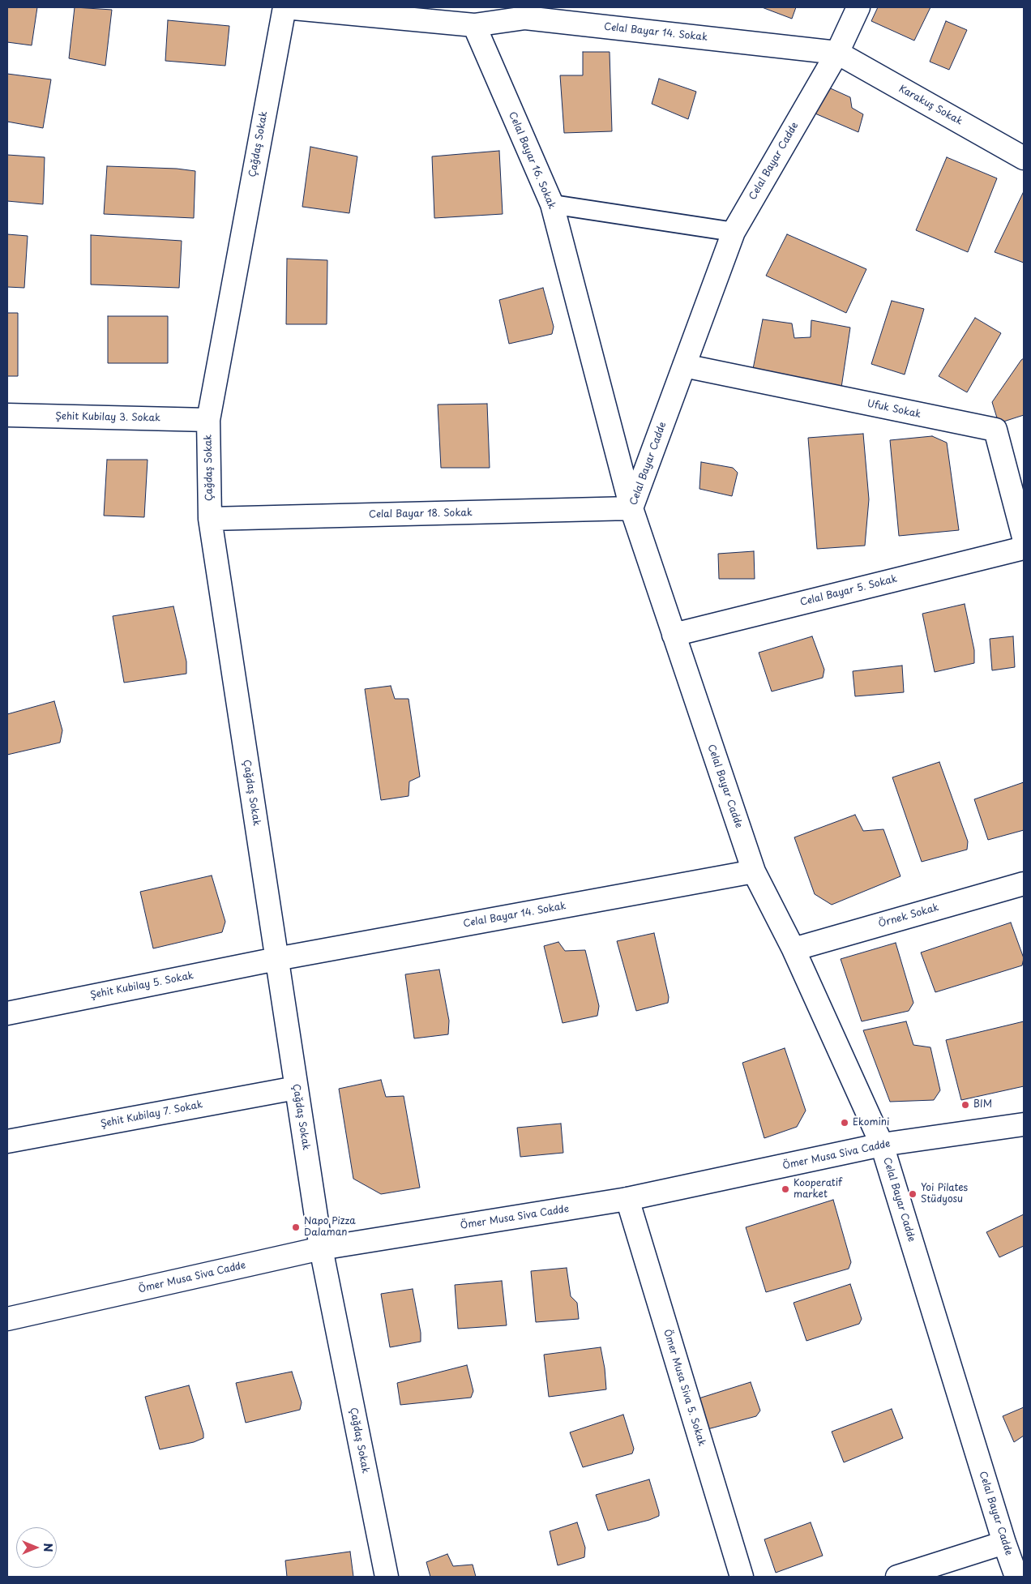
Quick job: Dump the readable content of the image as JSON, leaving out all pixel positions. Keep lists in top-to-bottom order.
{
  "streets": {
    "street": [
      "Celal Bayar 14. Sokak",
      "Karakuş Sokak",
      "Çağdaş Sokak",
      "Celal Bayar 16. Sokak",
      "Celal Bayar Cadde",
      "Ufuk Sokak",
      "Şehit Kubilay 3. Sokak",
      "Celal Bayar 18. Sokak",
      "Celal Bayar 5. Sokak",
      "Örnek Sokak",
      "Şehit Kubilay 5. Sokak",
      "Şehit Kubilay 7. Sokak",
      "Ömer Musa Siva Cadde",
      "Ömer Musa Siva 5. Sokak"
    ]
  },
  "crossings": [
    ["Celal Bayar 14. Sokak", "Karakuş Sokak"],
    ["Celal Bayar 14. Sokak", "Çağdaş Sokak"],
    ["Celal Bayar 14. Sokak", "Celal Bayar 16. Sokak"],
    ["Celal Bayar 14. Sokak", "Celal Bayar Cadde"],
    ["Celal Bayar 14. Sokak", "Şehit Kubilay 5. Sokak"],
    ["Karakuş Sokak", "Celal Bayar Cadde"],
    ["Çağdaş Sokak", "Şehit Kubilay 3. Sokak"],
    ["Çağdaş Sokak", "Celal Bayar 18. Sokak"],
    ["Çağdaş Sokak", "Şehit Kubilay 5. Sokak"],
    ["Çağdaş Sokak", "Şehit Kubilay 7. Sokak"],
    ["Çağdaş Sokak", "Ömer Musa Siva Cadde"],
    ["Celal Bayar 16. Sokak", "Celal Bayar Cadde"],
    ["Celal Bayar 16. Sokak", "Celal Bayar 18. Sokak"],
    ["Celal Bayar Cadde", "Ufuk Sokak"],
    ["Celal Bayar Cadde", "Celal Bayar 18. Sokak"],
    ["Celal Bayar Cadde", "Celal Bayar 5. Sokak"],
    ["Celal Bayar Cadde", "Örnek Sokak"],
    ["Celal Bayar Cadde", "Ömer Musa Siva Cadde"],
    ["Ömer Musa Siva Cadde", "Ömer Musa Siva 5. Sokak"]
  ],
  "places": [
    "BIM",
    "Ekomini",
    "Kooperatif market",
    "Yoi Pilates Stüdyosu",
    "Napo Pizza Dalaman"
  ],
  "north": "right"
}
